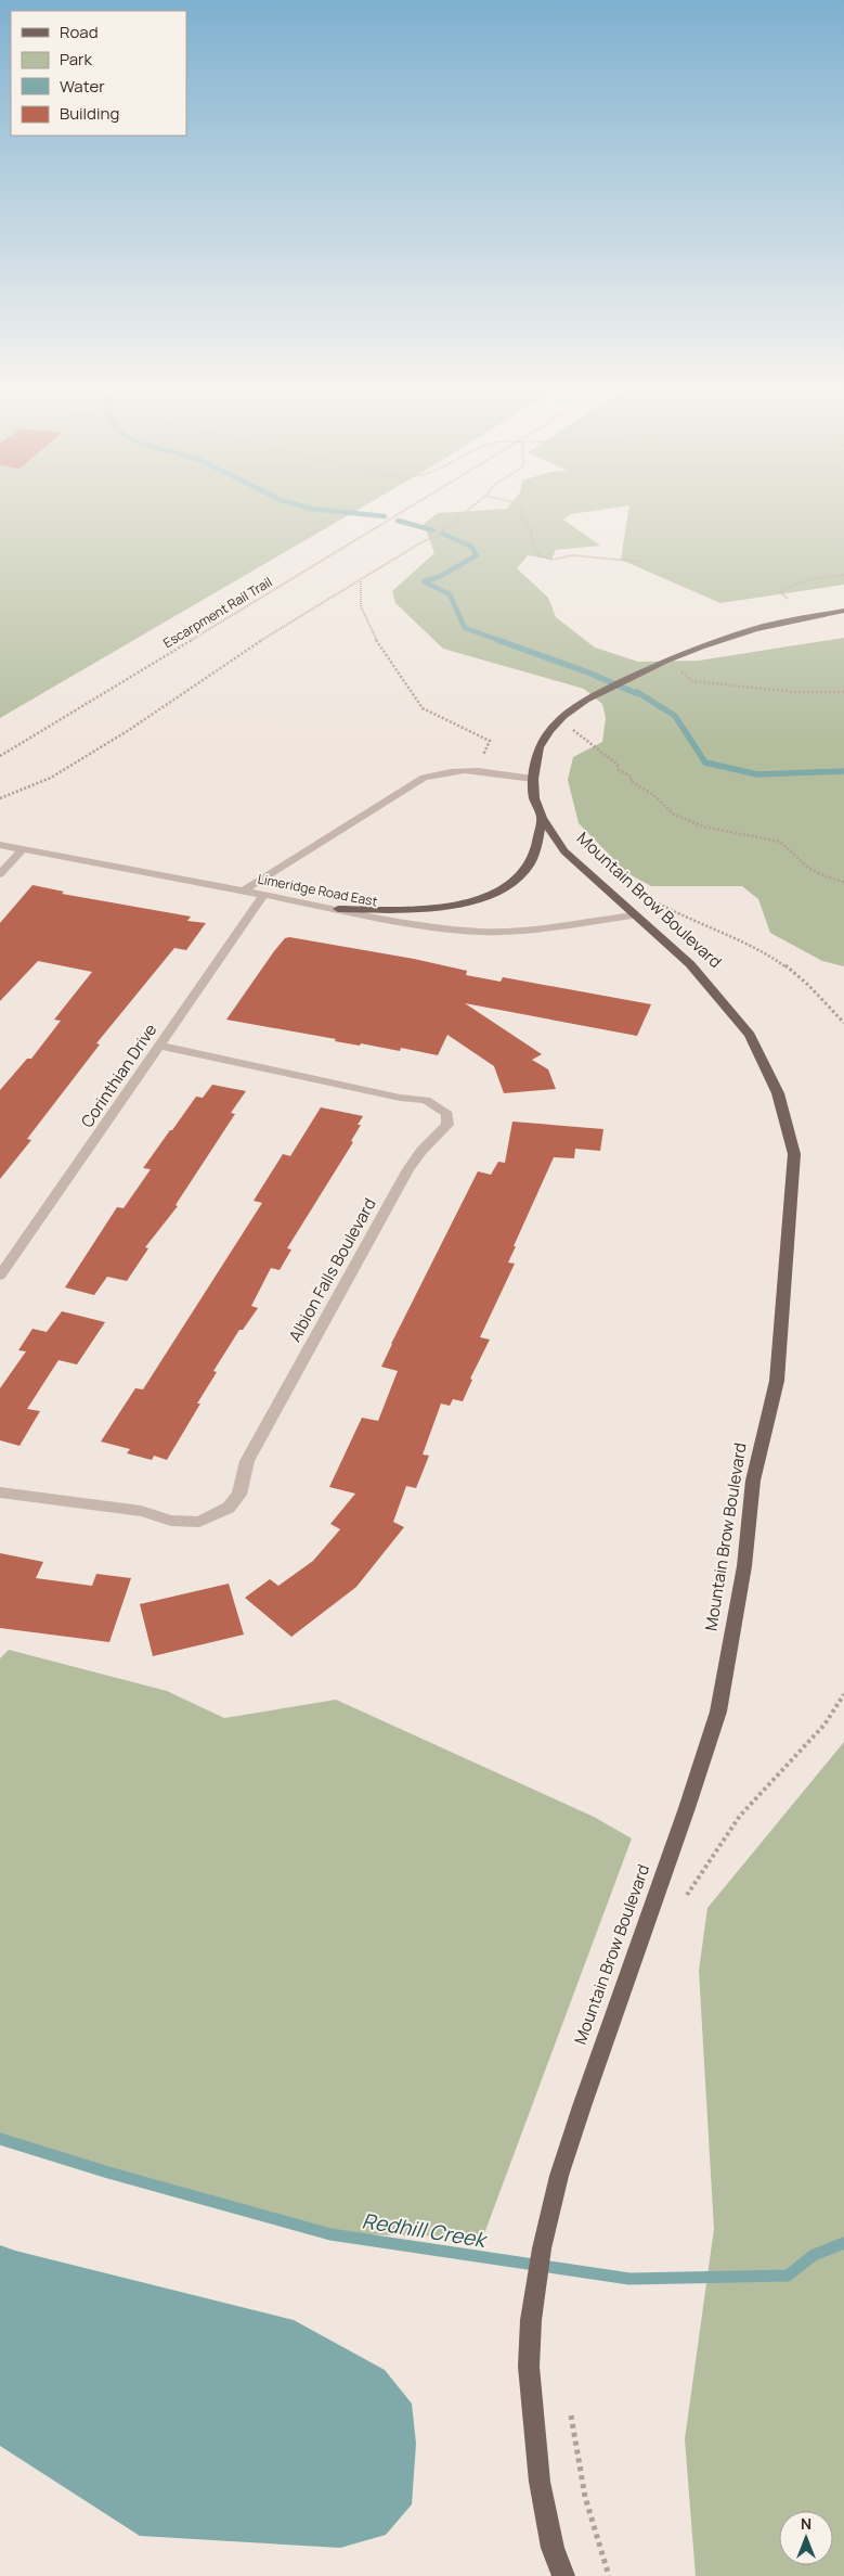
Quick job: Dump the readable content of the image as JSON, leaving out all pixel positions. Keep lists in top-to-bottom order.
{
  "streets": {
    "main road": ["Mountain Brow Boulevard"],
    "street": ["Limeridge Road East", "Corinthian Drive", "Albion Falls Boulevard"],
    "path": ["Escarpment Rail Trail"]
  },
  "crossings": [
    ["Limeridge Road East", "Mountain Brow Boulevard"],
    ["Limeridge Road East", "Corinthian Drive"],
    ["Corinthian Drive", "Albion Falls Boulevard"]
  ],
  "water": ["Redhill Creek"],
  "legend": [
    "Road",
    "Park",
    "Water",
    "Building"
  ],
  "north": "top"
}
